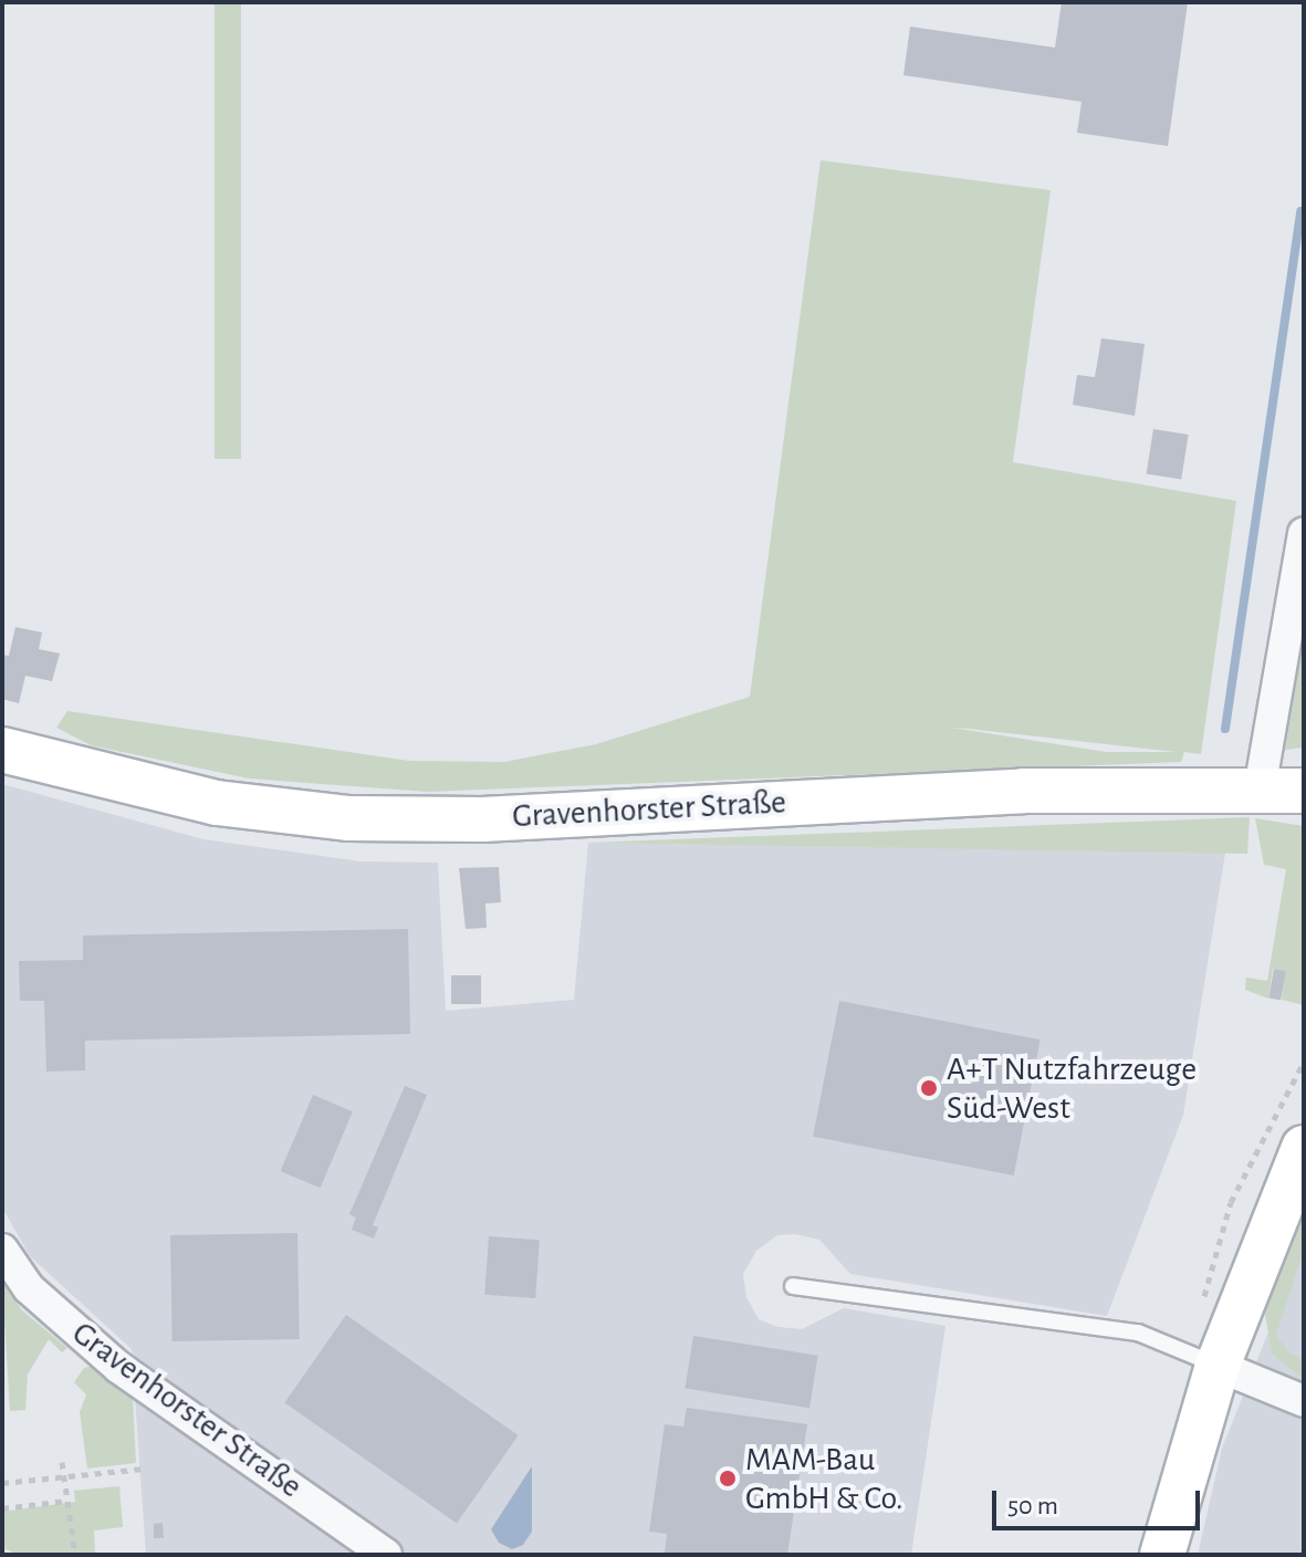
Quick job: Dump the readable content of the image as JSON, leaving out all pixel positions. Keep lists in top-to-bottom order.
{
  "streets": {
    "main road": ["Gravenhorster Straße"]
  },
  "places": ["A+T Nutzfahrzeuge Süd-West", "MAM-Bau GmbH & Co."],
  "scale_bar": "50 m"
}
